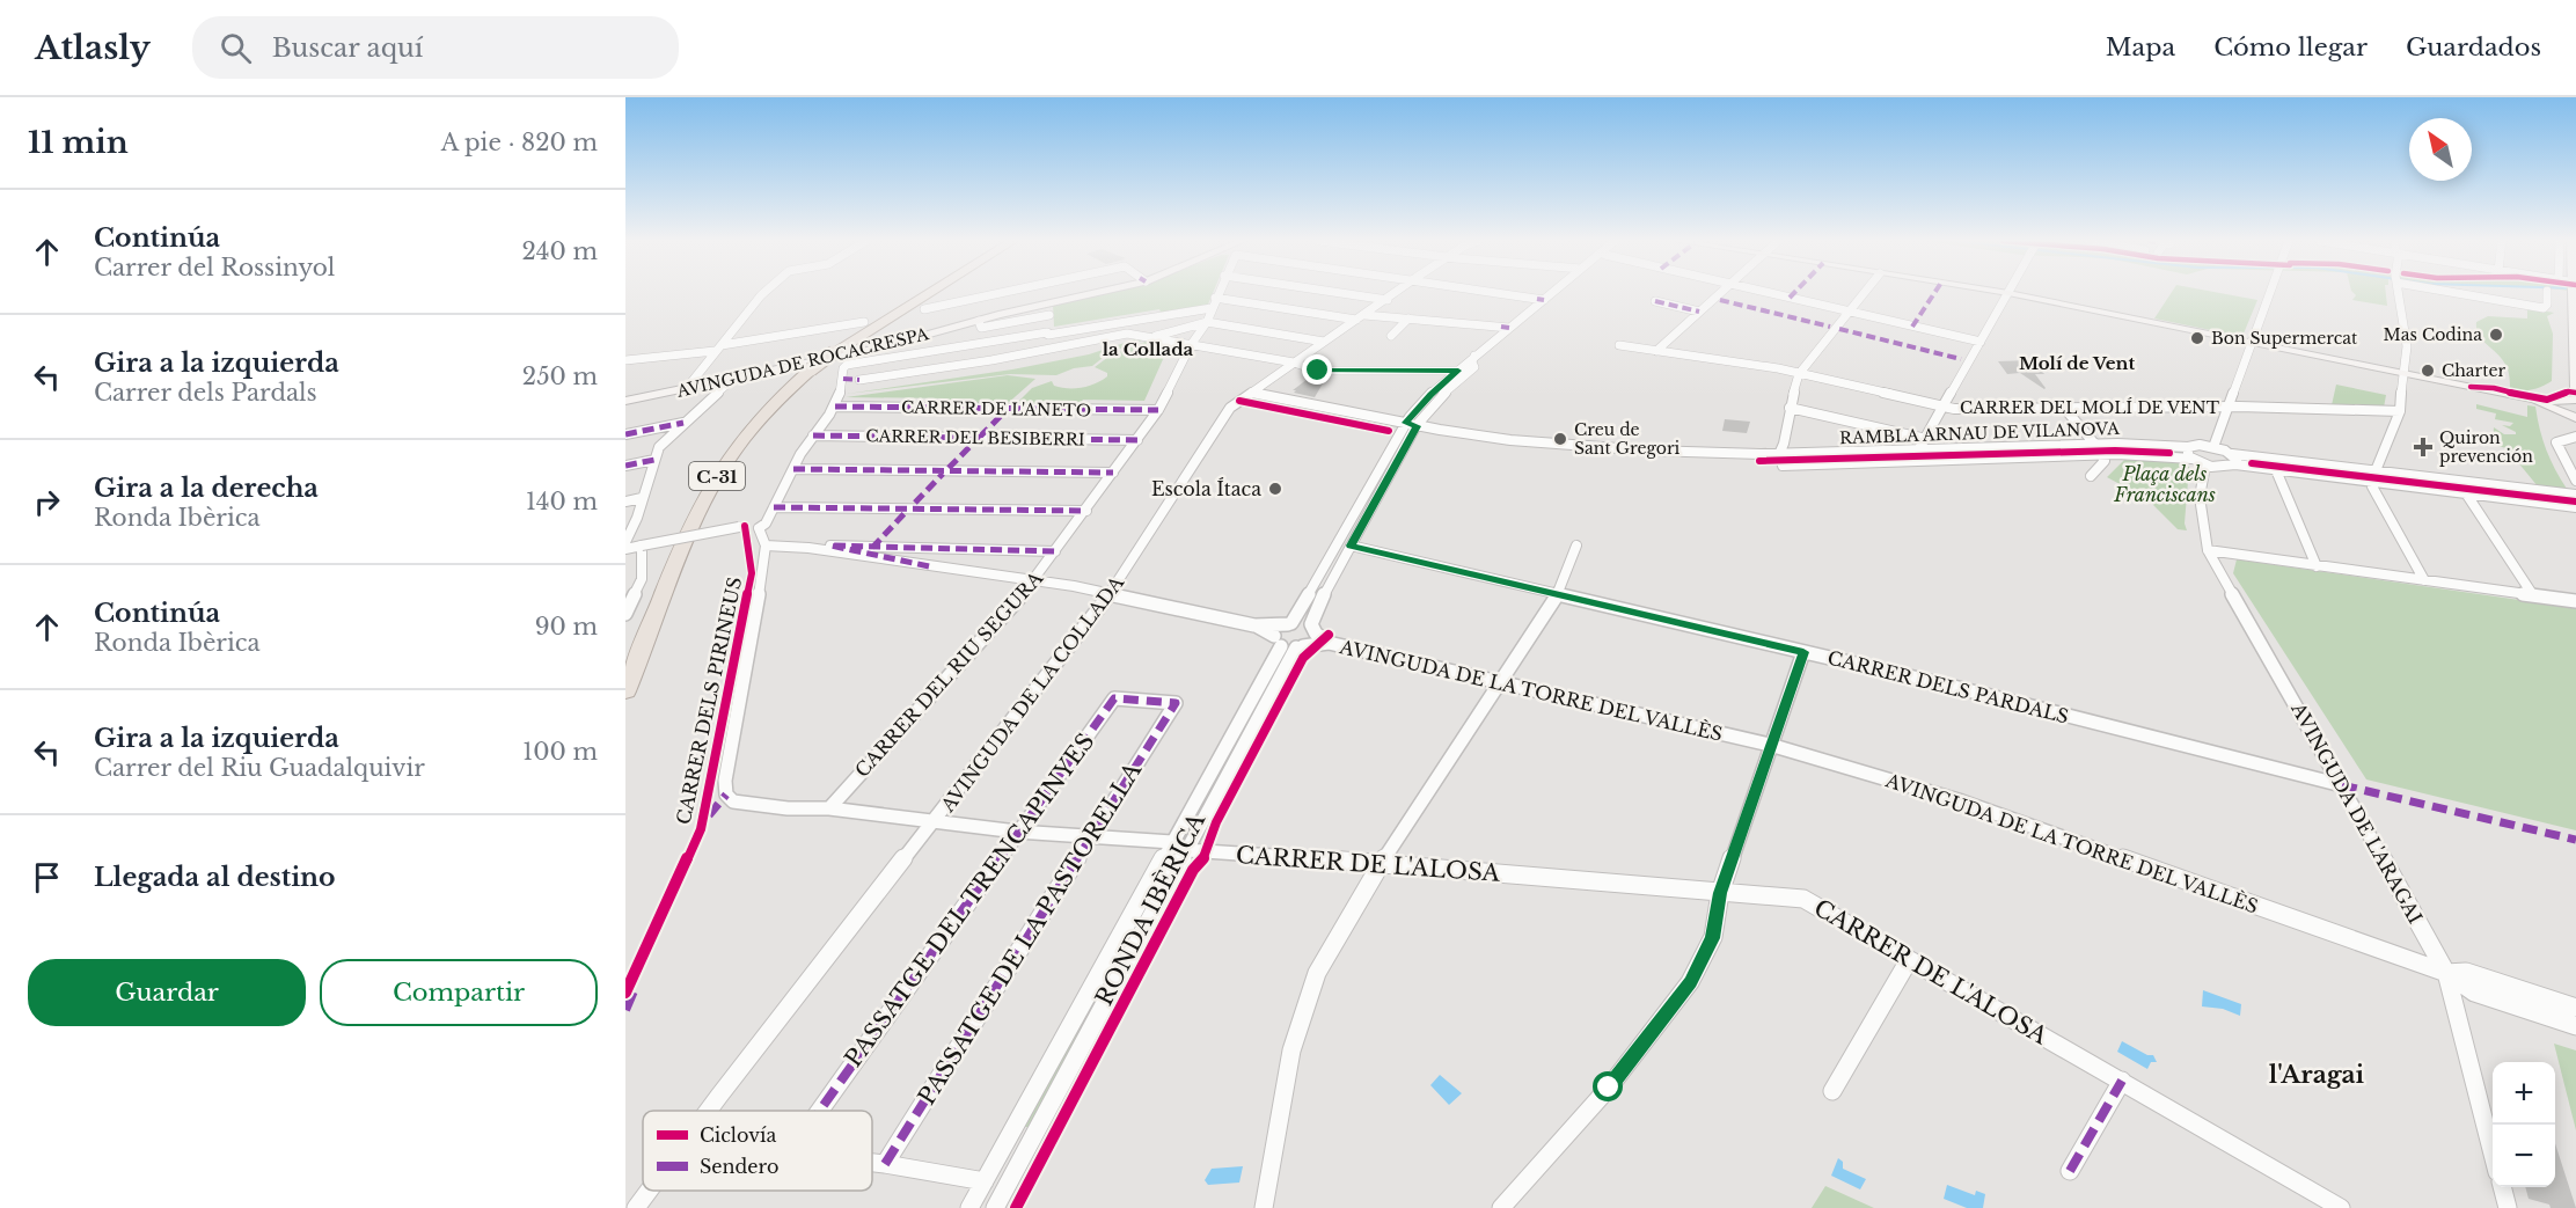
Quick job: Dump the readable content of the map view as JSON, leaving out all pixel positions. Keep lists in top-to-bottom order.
{
  "streets": {
    "highway": ["C-31"],
    "street": [
      "AVINGUDA DE ROCACRESPA",
      "CARRER DEL MOLÍ DE VENT",
      "CARRER DE L'ANETO",
      "RAMBLA ARNAU DE VILANOVA",
      "CARRER DEL BESIBERRI",
      "CARRER DEL RIU SEGURA",
      "CARRER DELS PARDALS",
      "AVINGUDA DE LA TORRE DEL VALLÈS",
      "AVINGUDA DE LA COLLADA",
      "CARRER DELS PIRINEUS",
      "AVINGUDA DE L'ARAGAI",
      "CARRER DE L'ALOSA",
      "PASSATGE DEL TRENCAPINYES",
      "RONDA IBÈRICA",
      "PASSATGE DE LA PASTORELLA"
    ]
  },
  "crossings": [
    ["CARRER DE L'ANETO", "CARRER DEL RIU SEGURA"],
    ["RAMBLA ARNAU DE VILANOVA", "AVINGUDA DE LA COLLADA"],
    ["RAMBLA ARNAU DE VILANOVA", "RONDA IBÈRICA"],
    ["CARRER DEL BESIBERRI", "CARRER DEL RIU SEGURA"],
    ["CARRER DEL RIU SEGURA", "CARRER DE L'ALOSA"],
    ["CARRER DELS PARDALS", "AVINGUDA DE L'ARAGAI"],
    ["CARRER DELS PARDALS", "RONDA IBÈRICA"],
    ["AVINGUDA DE LA TORRE DEL VALLÈS", "AVINGUDA DE L'ARAGAI"],
    ["AVINGUDA DE LA TORRE DEL VALLÈS", "RONDA IBÈRICA"],
    ["AVINGUDA DE LA COLLADA", "CARRER DE L'ALOSA"],
    ["CARRER DELS PIRINEUS", "CARRER DE L'ALOSA"],
    ["CARRER DE L'ALOSA", "PASSATGE DEL TRENCAPINYES"],
    ["CARRER DE L'ALOSA", "RONDA IBÈRICA"],
    ["CARRER DE L'ALOSA", "PASSATGE DE LA PASTORELLA"],
    ["PASSATGE DEL TRENCAPINYES", "PASSATGE DE LA PASTORELLA"]
  ],
  "districts": ["la Collada", "Molí de Vent", "l'Aragai"],
  "parks": ["Plaça dels Franciscans"],
  "places": {
    "other": [
      "Mas Codina",
      "Bon Supermercat",
      "Charter",
      "Creu de Sant Gregori",
      "Escola Ítaca"
    ],
    "health": ["Quiron prevención"]
  },
  "legend": ["Ciclovía", "Sendero"],
  "north": "top left",
  "page": {
    "header": "Atlasly",
    "search": "Buscar aquí",
    "nav": ["Mapa", "Cómo llegar", "Guardados"],
    "heading": ["11 min", "A pie · 820 m"],
    "list": [
      ["Continúa", "Carrer del Rossinyol", "240 m"],
      ["Gira a la izquierda", "Carrer dels Pardals", "250 m"],
      ["Gira a la derecha", "Ronda Ibèrica", "140 m"],
      ["Continúa", "Ronda Ibèrica", "90 m"],
      ["Gira a la izquierda", "Carrer del Riu Guadalquivir", "100 m"],
      "Llegada al destino"
    ],
    "buttons": ["Guardar", "Compartir"],
    "map_buttons": ["+", "−"]
  }
}
